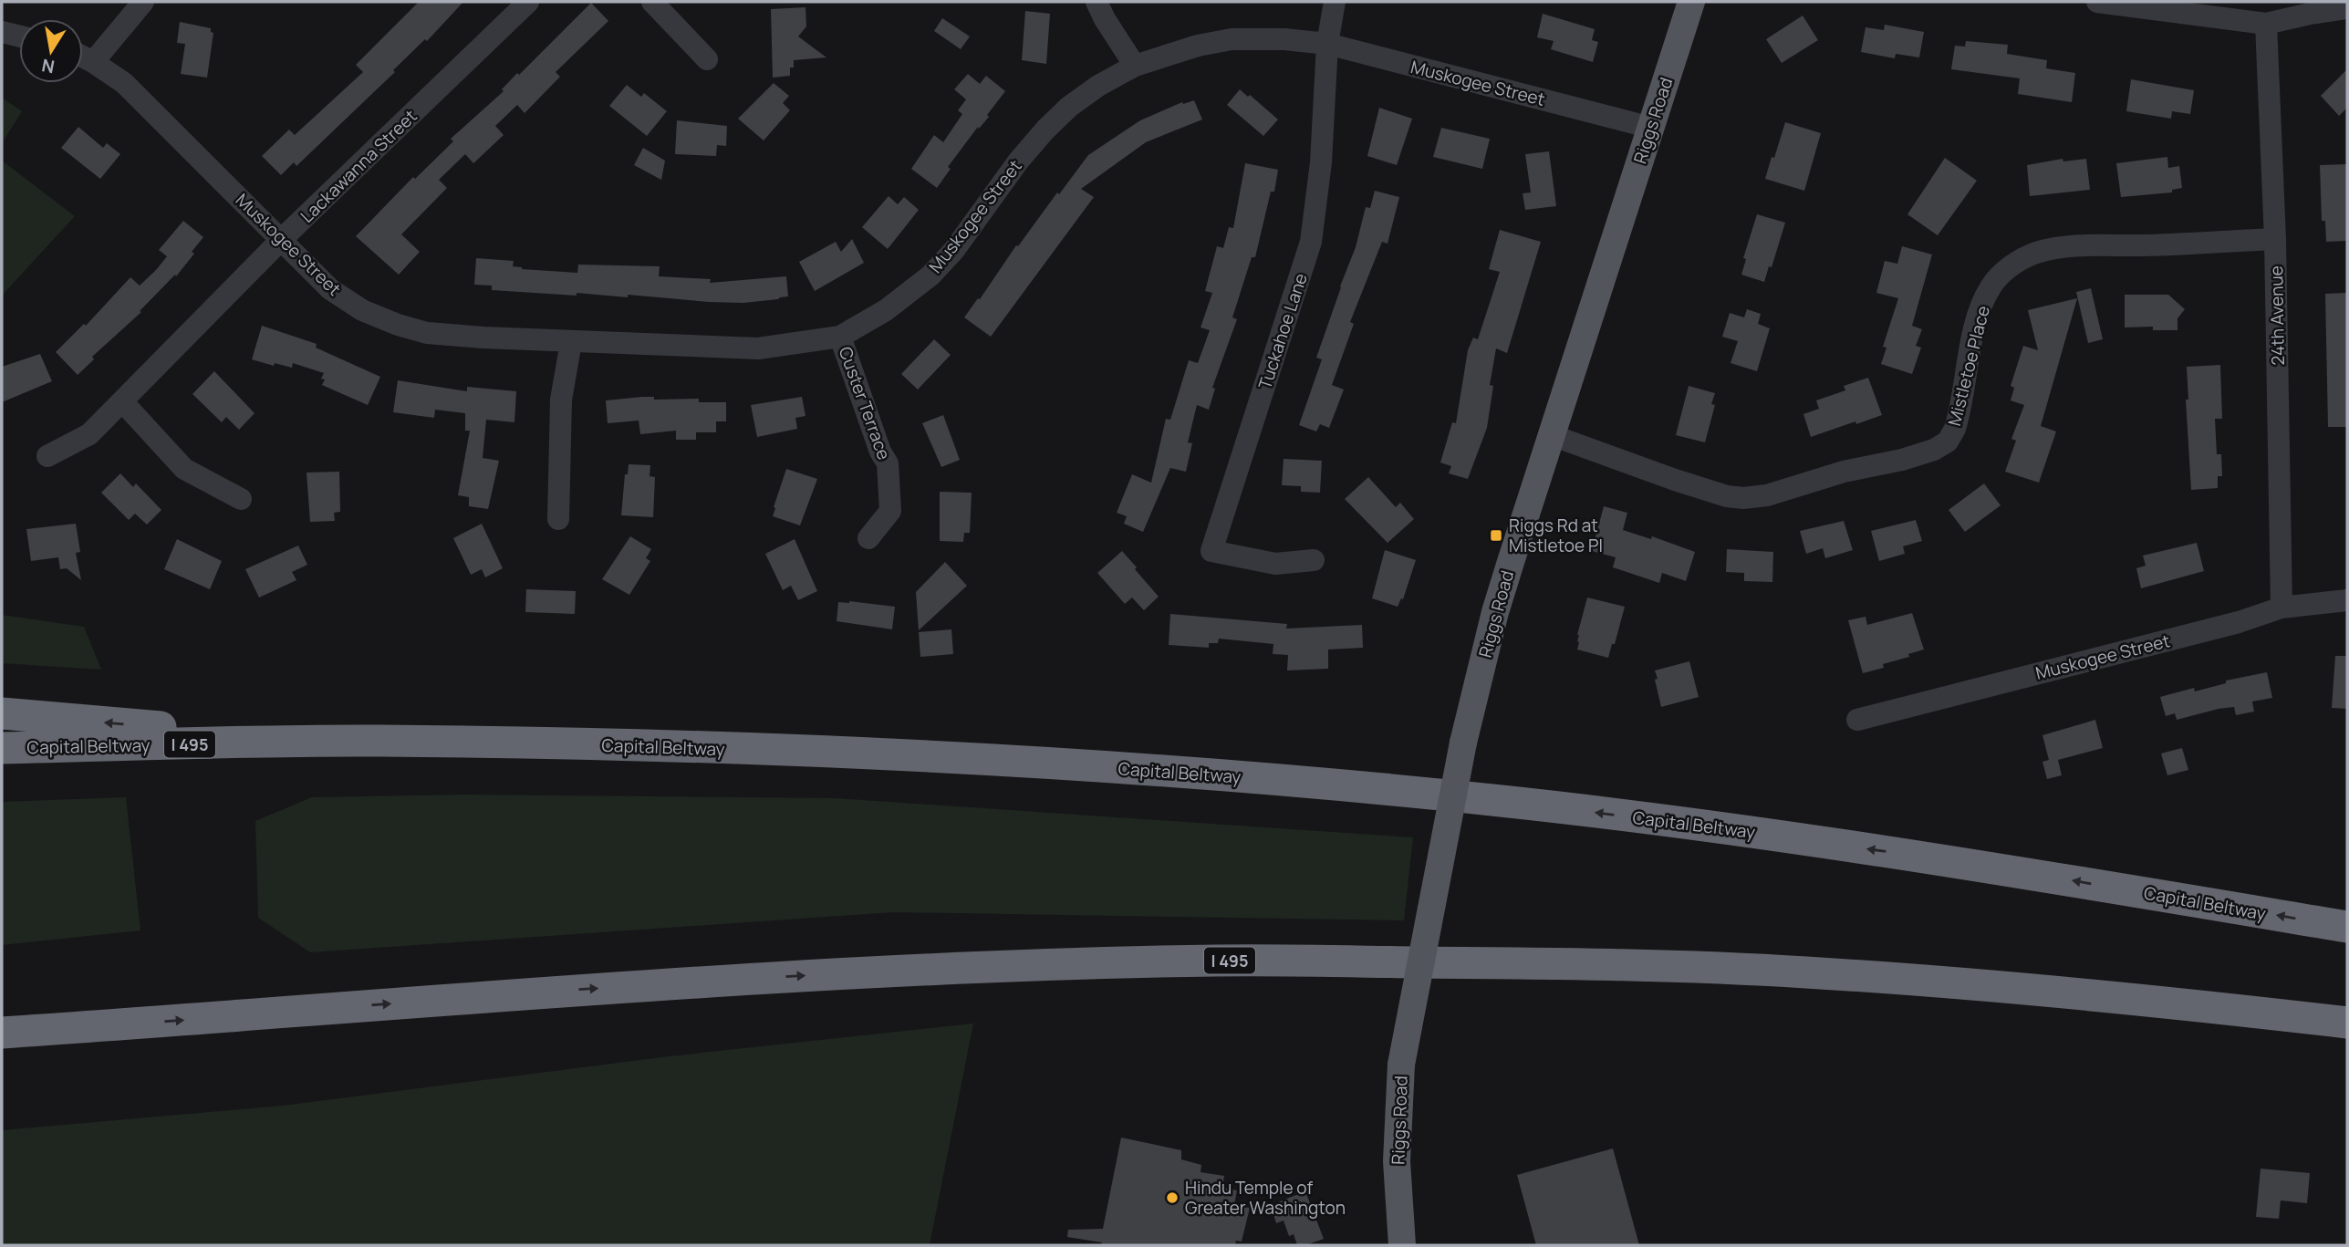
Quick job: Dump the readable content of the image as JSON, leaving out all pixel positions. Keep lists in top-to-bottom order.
{
  "streets": {
    "highway": ["I 495", "Capital Beltway"],
    "main road": ["Riggs Road"],
    "street": [
      "Muskogee Street",
      "Lackawanna Street",
      "24th Avenue",
      "Tuckahoe Lane",
      "Mistletoe Place",
      "Custer Terrace"
    ]
  },
  "crossings": [
    ["Muskogee Street", "Riggs Road"],
    ["Muskogee Street", "Lackawanna Street"],
    ["Muskogee Street", "24th Avenue"],
    ["Muskogee Street", "Tuckahoe Lane"],
    ["Muskogee Street", "Custer Terrace"],
    ["Riggs Road", "Mistletoe Place"],
    ["24th Avenue", "Mistletoe Place"]
  ],
  "places": {
    "transit": ["Riggs Rd at Mistletoe Pl"],
    "other": ["Hindu Temple of Greater Washington"]
  },
  "north": "bottom"
}
